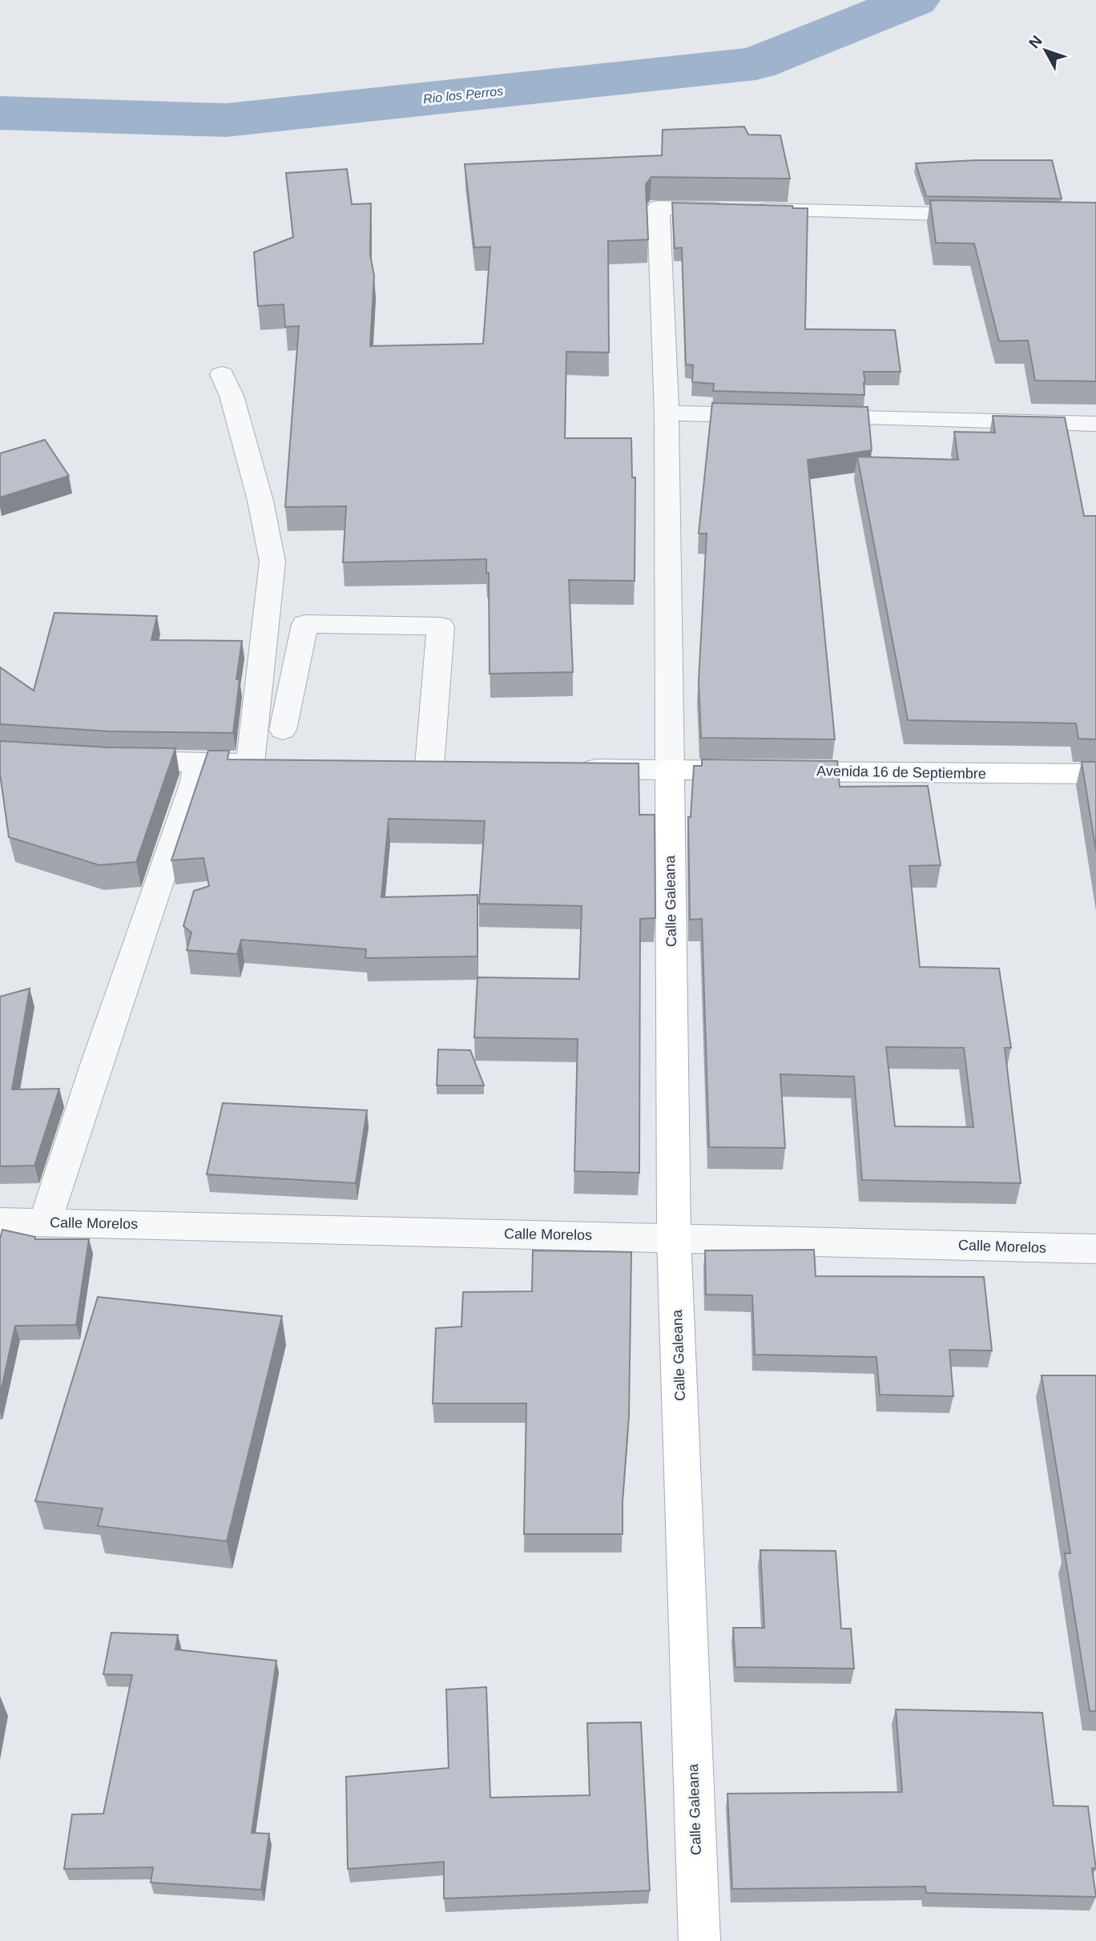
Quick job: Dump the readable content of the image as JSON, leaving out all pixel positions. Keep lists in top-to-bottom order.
{
  "streets": {
    "main road": ["Avenida 16 de Septiembre", "Calle Galeana"],
    "street": ["Calle Morelos"]
  },
  "crossings": [
    ["Avenida 16 de Septiembre", "Calle Galeana"],
    ["Calle Galeana", "Calle Morelos"]
  ],
  "water": ["Rio los Perros"],
  "north": "top left"
}
